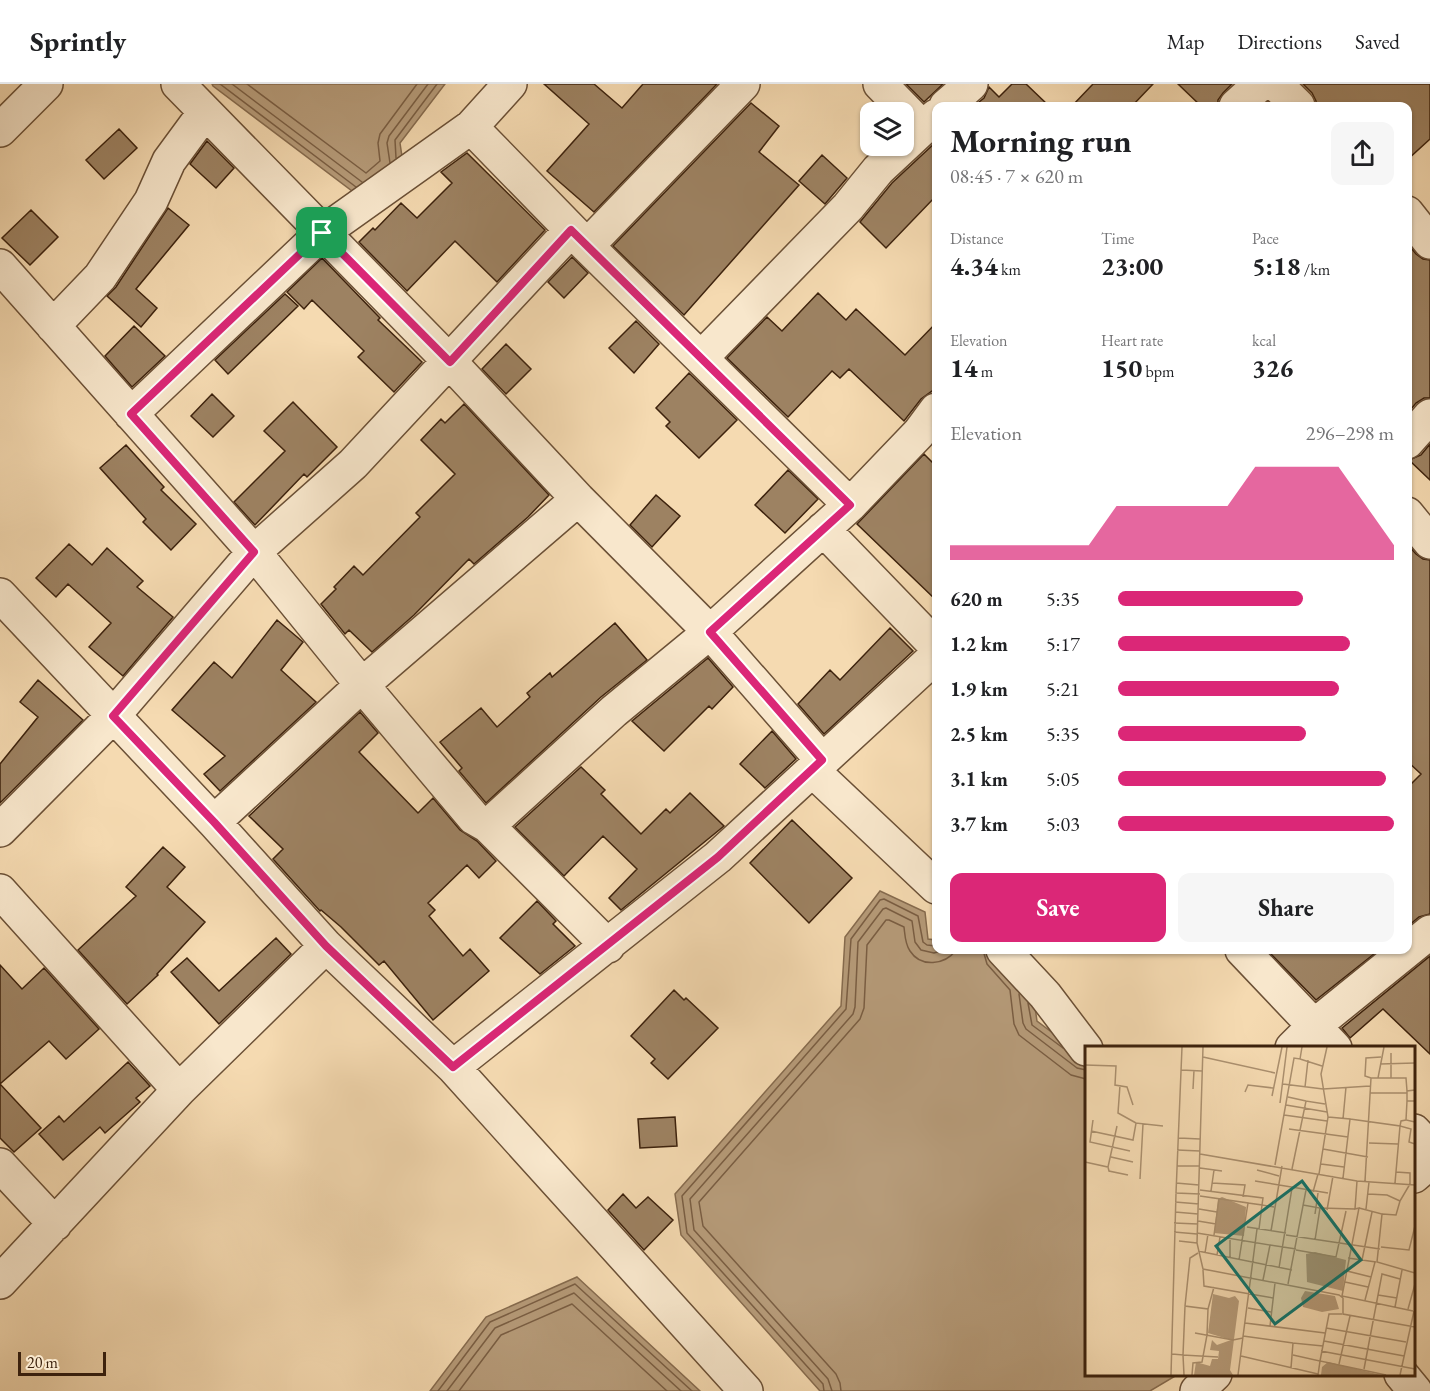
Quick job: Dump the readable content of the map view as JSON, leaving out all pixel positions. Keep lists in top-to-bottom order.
{
  "scale_bar": "20 m",
  "page": {
    "header": "Sprintly",
    "nav": ["Map", "Directions", "Saved"],
    "heading": ["Morning run", "08:45 · 7 × 620 m"],
    "stats": [
      ["Distance", "4.34 km"],
      ["Time", "23:00"],
      ["Pace", "5:18 /km"],
      ["Elevation", "14 m"],
      ["Heart rate", "150 bpm"],
      ["kcal", "326"]
    ],
    "chart": ["Elevation", "296–298 m"],
    "list": [
      {
        "name": "620 m",
        "note": "5:35"
      },
      {
        "name": "1.2 km",
        "note": "5:17"
      },
      {
        "name": "1.9 km",
        "note": "5:21"
      },
      {
        "name": "2.5 km",
        "note": "5:35"
      },
      {
        "name": "3.1 km",
        "note": "5:05"
      },
      {
        "name": "3.7 km",
        "note": "5:03"
      }
    ],
    "buttons": ["Save", "Share"],
    "scale": "20 m"
  }
}
